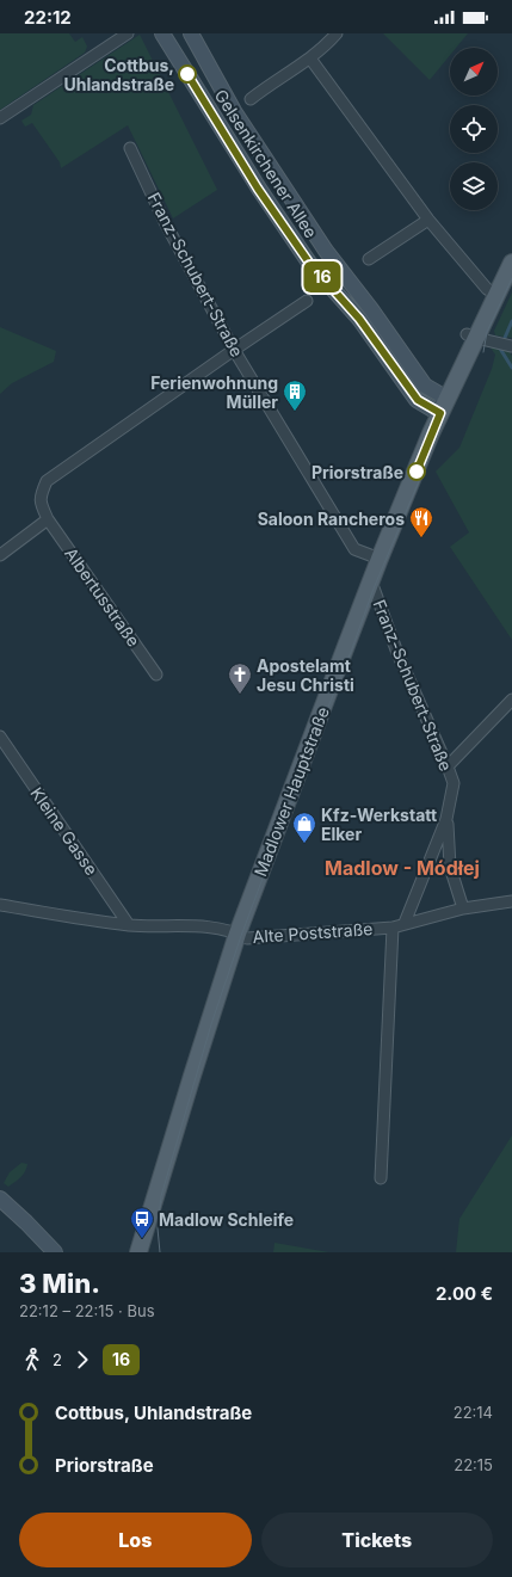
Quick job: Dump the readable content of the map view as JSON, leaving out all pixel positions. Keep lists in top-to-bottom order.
{
  "streets": {
    "main road": ["Gelsenkirchener Allee", "Madlower Hauptstraße"],
    "street": [
      "Franz-Schubert-Straße",
      "Albertusstraße",
      "Kleine Gasse",
      "Alte Poststraße"
    ]
  },
  "crossings": [
    ["Gelsenkirchener Allee", "Madlower Hauptstraße"],
    ["Franz-Schubert-Straße", "Albertusstraße"],
    ["Franz-Schubert-Straße", "Madlower Hauptstraße"],
    ["Franz-Schubert-Straße", "Alte Poststraße"],
    ["Madlower Hauptstraße", "Alte Poststraße"],
    ["Kleine Gasse", "Alte Poststraße"]
  ],
  "districts": ["Madlow - Módłej"],
  "places": {
    "other": ["Cottbus, Uhlandstraße", "Priorstraße"],
    "building": ["Ferienwohnung Müller"],
    "restaurant": ["Saloon Rancheros"],
    "church": ["Apostelamt Jesu Christi"],
    "shop": ["Kfz-Werkstatt Elker"],
    "bus stop": ["Madlow Schleife"]
  },
  "lines": ["bus line 16"],
  "north": "top right",
  "page": {
    "status": "22:12",
    "on_map": "16",
    "heading": ["3 Min.", "22:12 – 22:15 · Bus", "2.00 €"],
    "legs": ["2", "16"],
    "list": [
      {
        "name": "Cottbus, Uhlandstraße",
        "value": "22:14"
      },
      {
        "name": "Priorstraße",
        "value": "22:15"
      }
    ],
    "buttons": ["Los", "Tickets"]
  }
}
